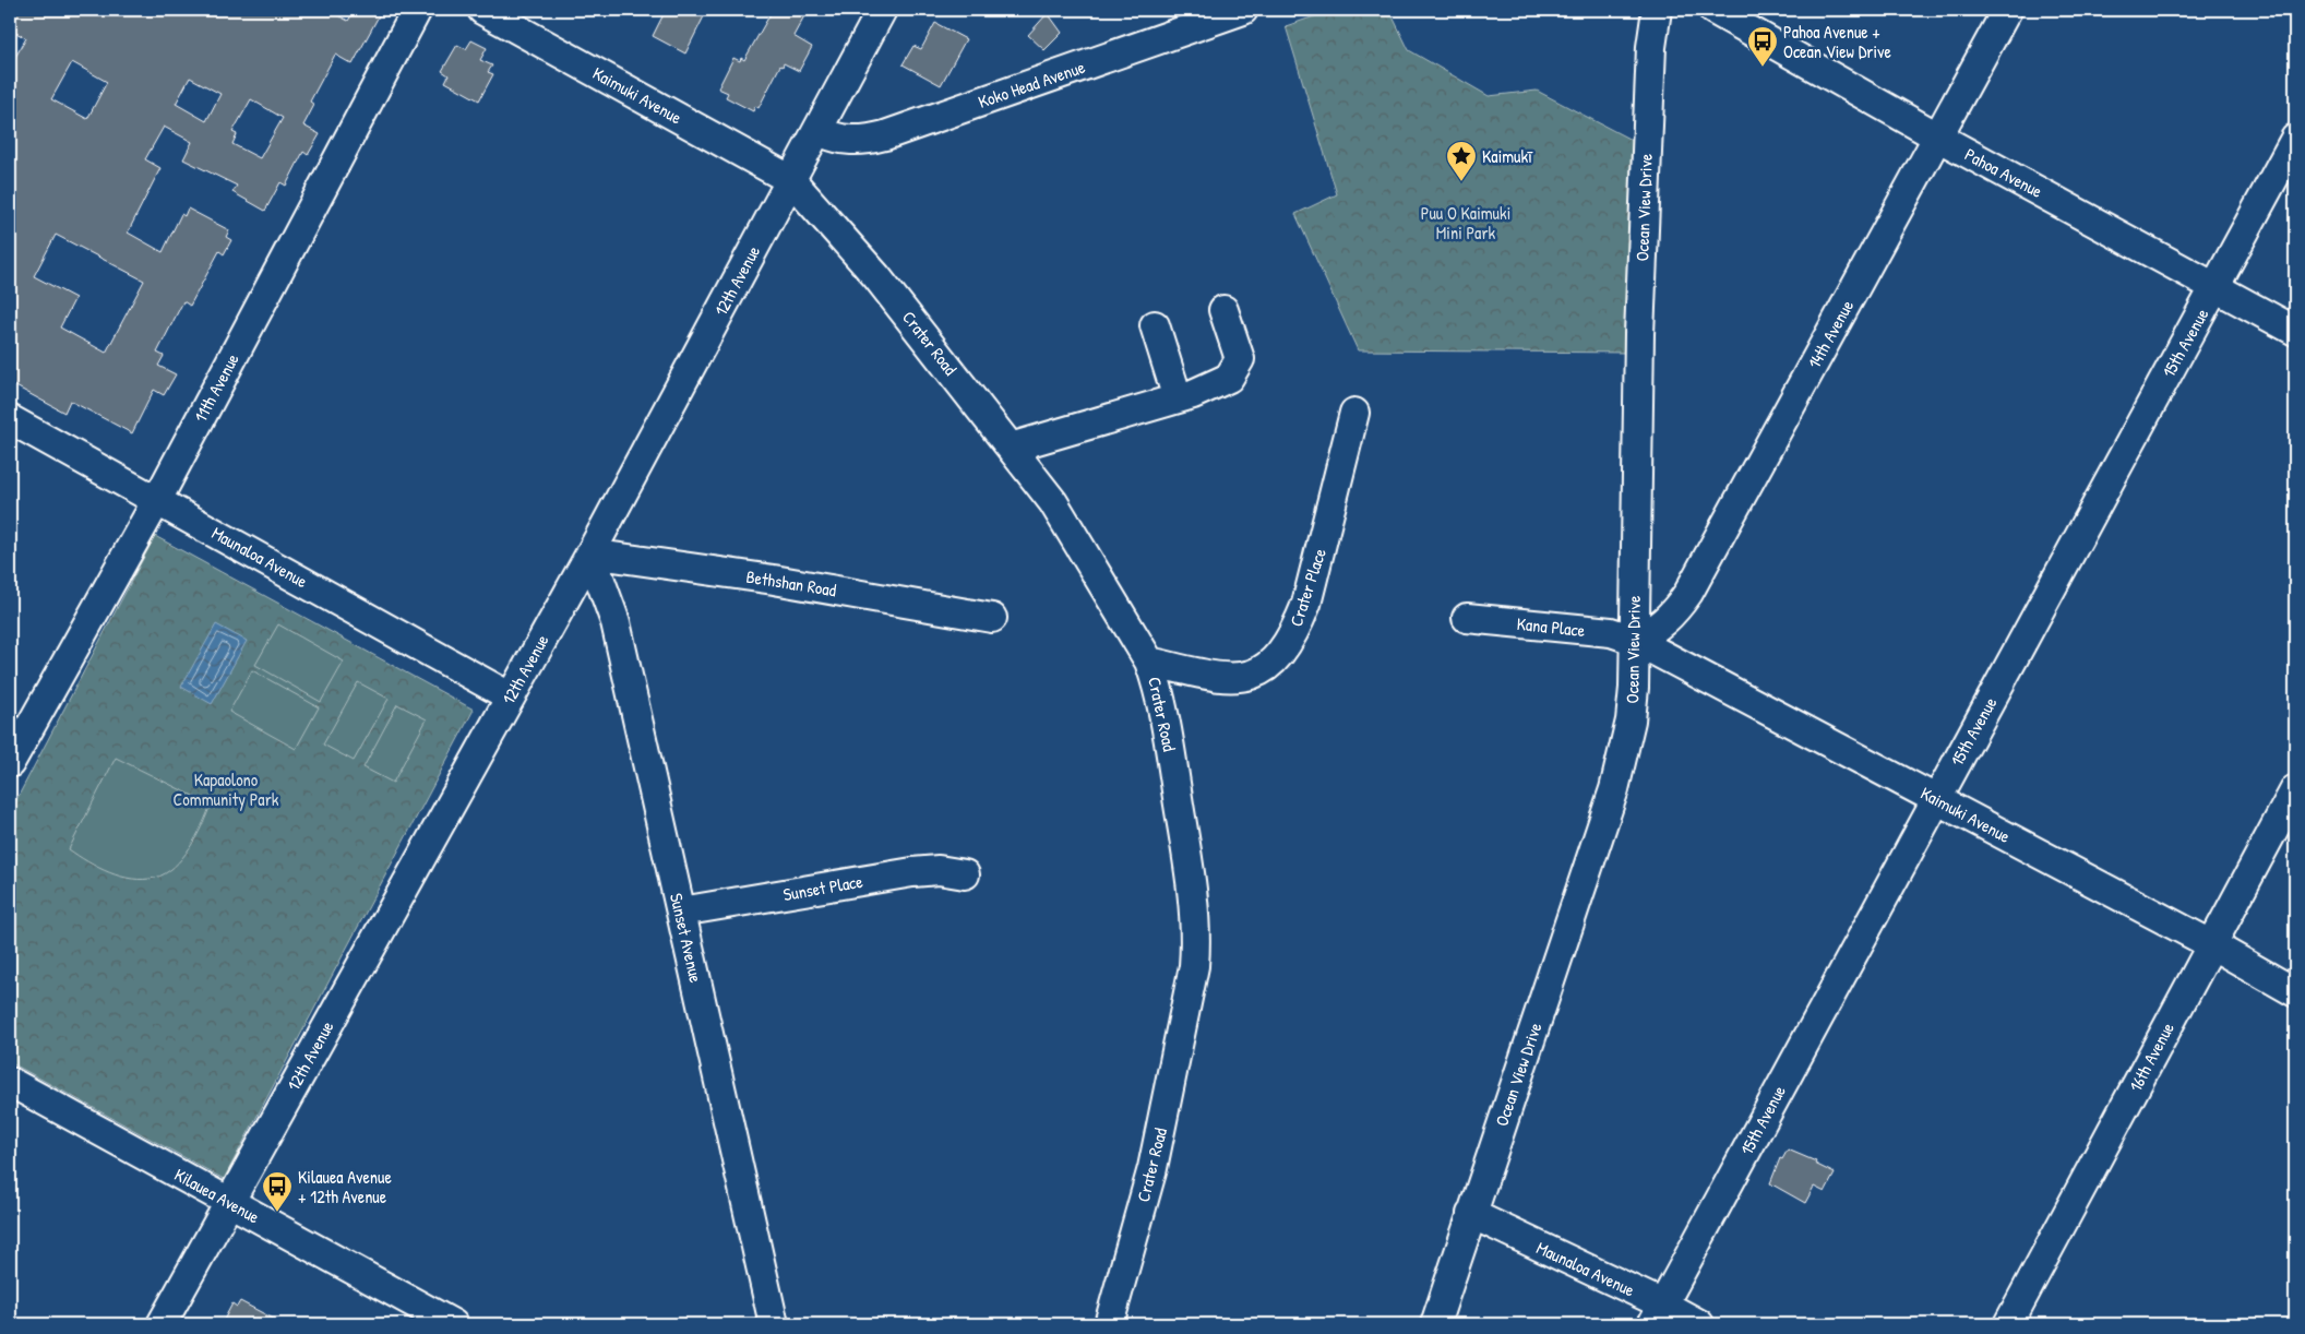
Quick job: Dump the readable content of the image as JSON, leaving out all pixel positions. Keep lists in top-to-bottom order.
{
  "streets": {
    "street": [
      "Koko Head Avenue",
      "Kaimuki Avenue",
      "Pahoa Avenue",
      "Ocean View Drive",
      "12th Avenue",
      "14th Avenue",
      "Crater Road",
      "15th Avenue",
      "11th Avenue",
      "Maunaloa Avenue",
      "Bethshan Road",
      "Crater Place",
      "Kana Place",
      "Sunset Place",
      "Sunset Avenue",
      "16th Avenue",
      "Kilauea Avenue"
    ]
  },
  "crossings": [
    ["Koko Head Avenue", "12th Avenue"],
    ["Kaimuki Avenue", "Ocean View Drive"],
    ["Kaimuki Avenue", "12th Avenue"],
    ["Kaimuki Avenue", "14th Avenue"],
    ["Kaimuki Avenue", "Crater Road"],
    ["Kaimuki Avenue", "15th Avenue"],
    ["Kaimuki Avenue", "Kana Place"],
    ["Kaimuki Avenue", "16th Avenue"],
    ["Pahoa Avenue", "14th Avenue"],
    ["Pahoa Avenue", "15th Avenue"],
    ["Ocean View Drive", "14th Avenue"],
    ["Ocean View Drive", "Maunaloa Avenue"],
    ["Ocean View Drive", "Kana Place"],
    ["12th Avenue", "Crater Road"],
    ["12th Avenue", "Maunaloa Avenue"],
    ["12th Avenue", "Bethshan Road"],
    ["12th Avenue", "Sunset Avenue"],
    ["12th Avenue", "Kilauea Avenue"],
    ["14th Avenue", "Kana Place"],
    ["Crater Road", "Crater Place"],
    ["15th Avenue", "Maunaloa Avenue"],
    ["11th Avenue", "Maunaloa Avenue"],
    ["Bethshan Road", "Sunset Avenue"],
    ["Sunset Place", "Sunset Avenue"]
  ],
  "parks": ["Puu O Kaimuki Mini Park", "Kapaolono Community Park"],
  "places": {
    "bus stop": ["Pahoa Avenue + Ocean View Drive", "Kilauea Avenue + 12th Avenue"],
    "place": ["Kaimukī"]
  }
}
